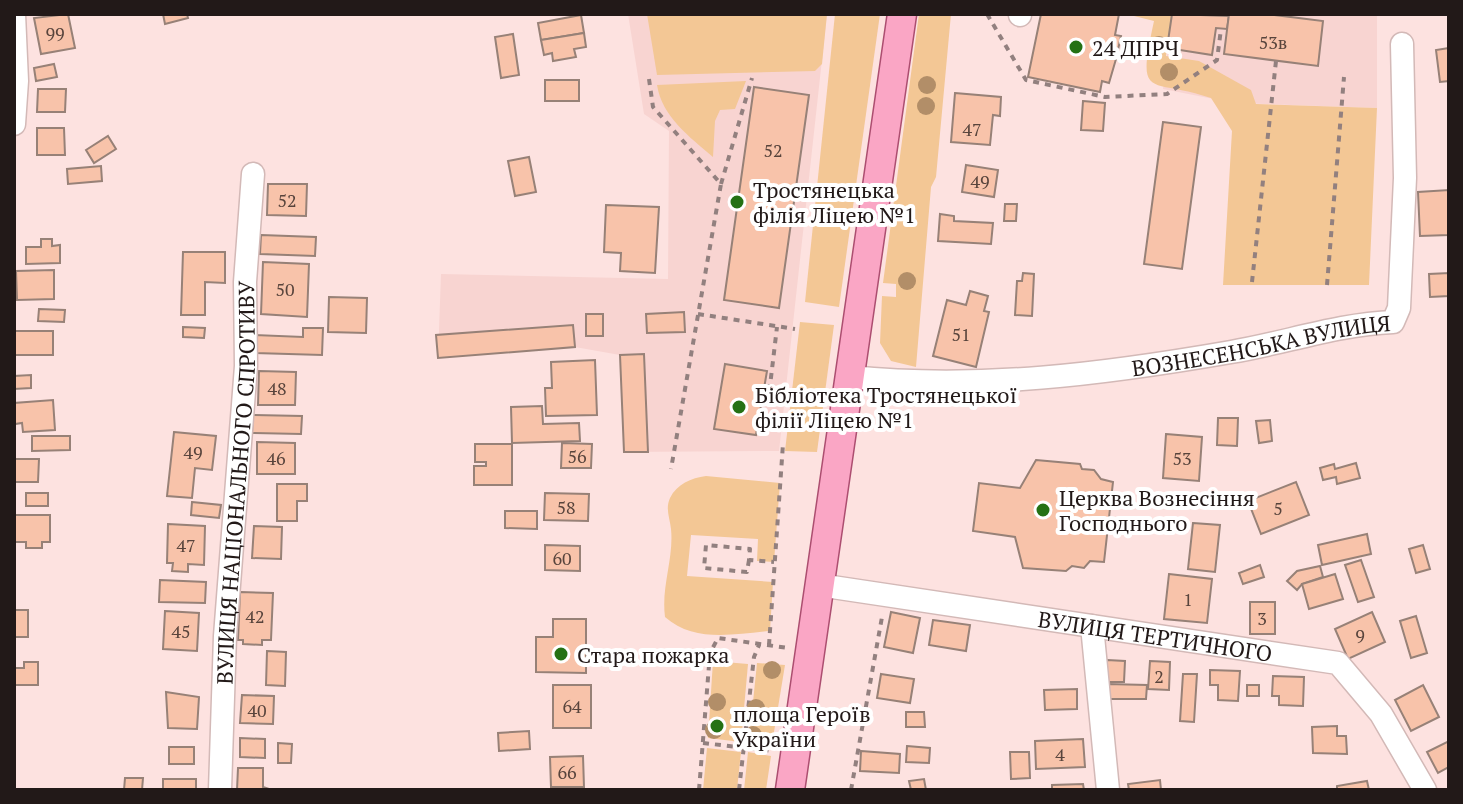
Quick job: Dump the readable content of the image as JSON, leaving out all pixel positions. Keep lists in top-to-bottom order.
{
  "streets": {
    "street": ["ВОЗНЕСЕНСЬКА ВУЛИЦЯ", "ВУЛИЦЯ НАЦІОНАЛЬНОГО СПРОТИВУ", "ВУЛИЦЯ ТЕРТИЧНОГО"]
  },
  "places": [
    "24 ДПРЧ",
    "Тростянецька філія Ліцею №1",
    "Бібліотека Тростянецької філії Ліцею №1",
    "Церква Вознесіння Господнього",
    "Стара пожарка",
    "площа Героїв України"
  ],
  "house_numbers": [
    "99",
    "53в",
    "47",
    "52",
    "49",
    "52",
    "50",
    "51",
    "48",
    "49",
    "56",
    "46",
    "53",
    "58",
    "5",
    "47",
    "60",
    "1",
    "42",
    "3",
    "45",
    "9",
    "2",
    "64",
    "40",
    "4",
    "66"
  ]
}
